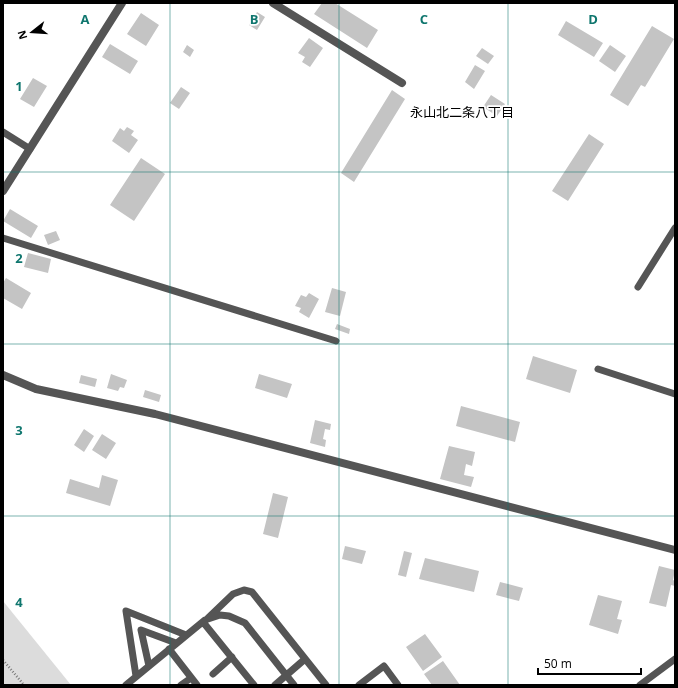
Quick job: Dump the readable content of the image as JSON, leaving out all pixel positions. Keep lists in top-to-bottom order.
{
  "districts": ["永山北二条八丁目"],
  "scale_bar": "50 m",
  "north": "left",
  "grid": {
    "columns": [
      "A",
      "B",
      "C",
      "D"
    ],
    "rows": [
      "1",
      "2",
      "3",
      "4"
    ]
  }
}
